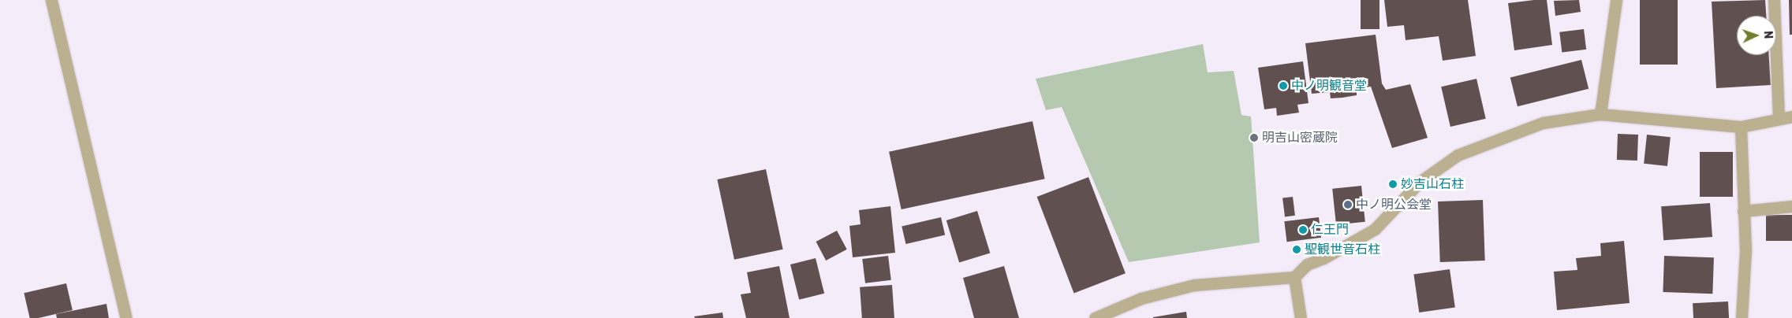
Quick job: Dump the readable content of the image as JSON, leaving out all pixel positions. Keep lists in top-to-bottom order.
{
  "places": [
    "中ノ明観音堂",
    "明吉山密蔵院",
    "妙吉山石柱",
    "中ノ明公会堂",
    "仁王門",
    "聖観世音石柱"
  ],
  "north": "right"
}
